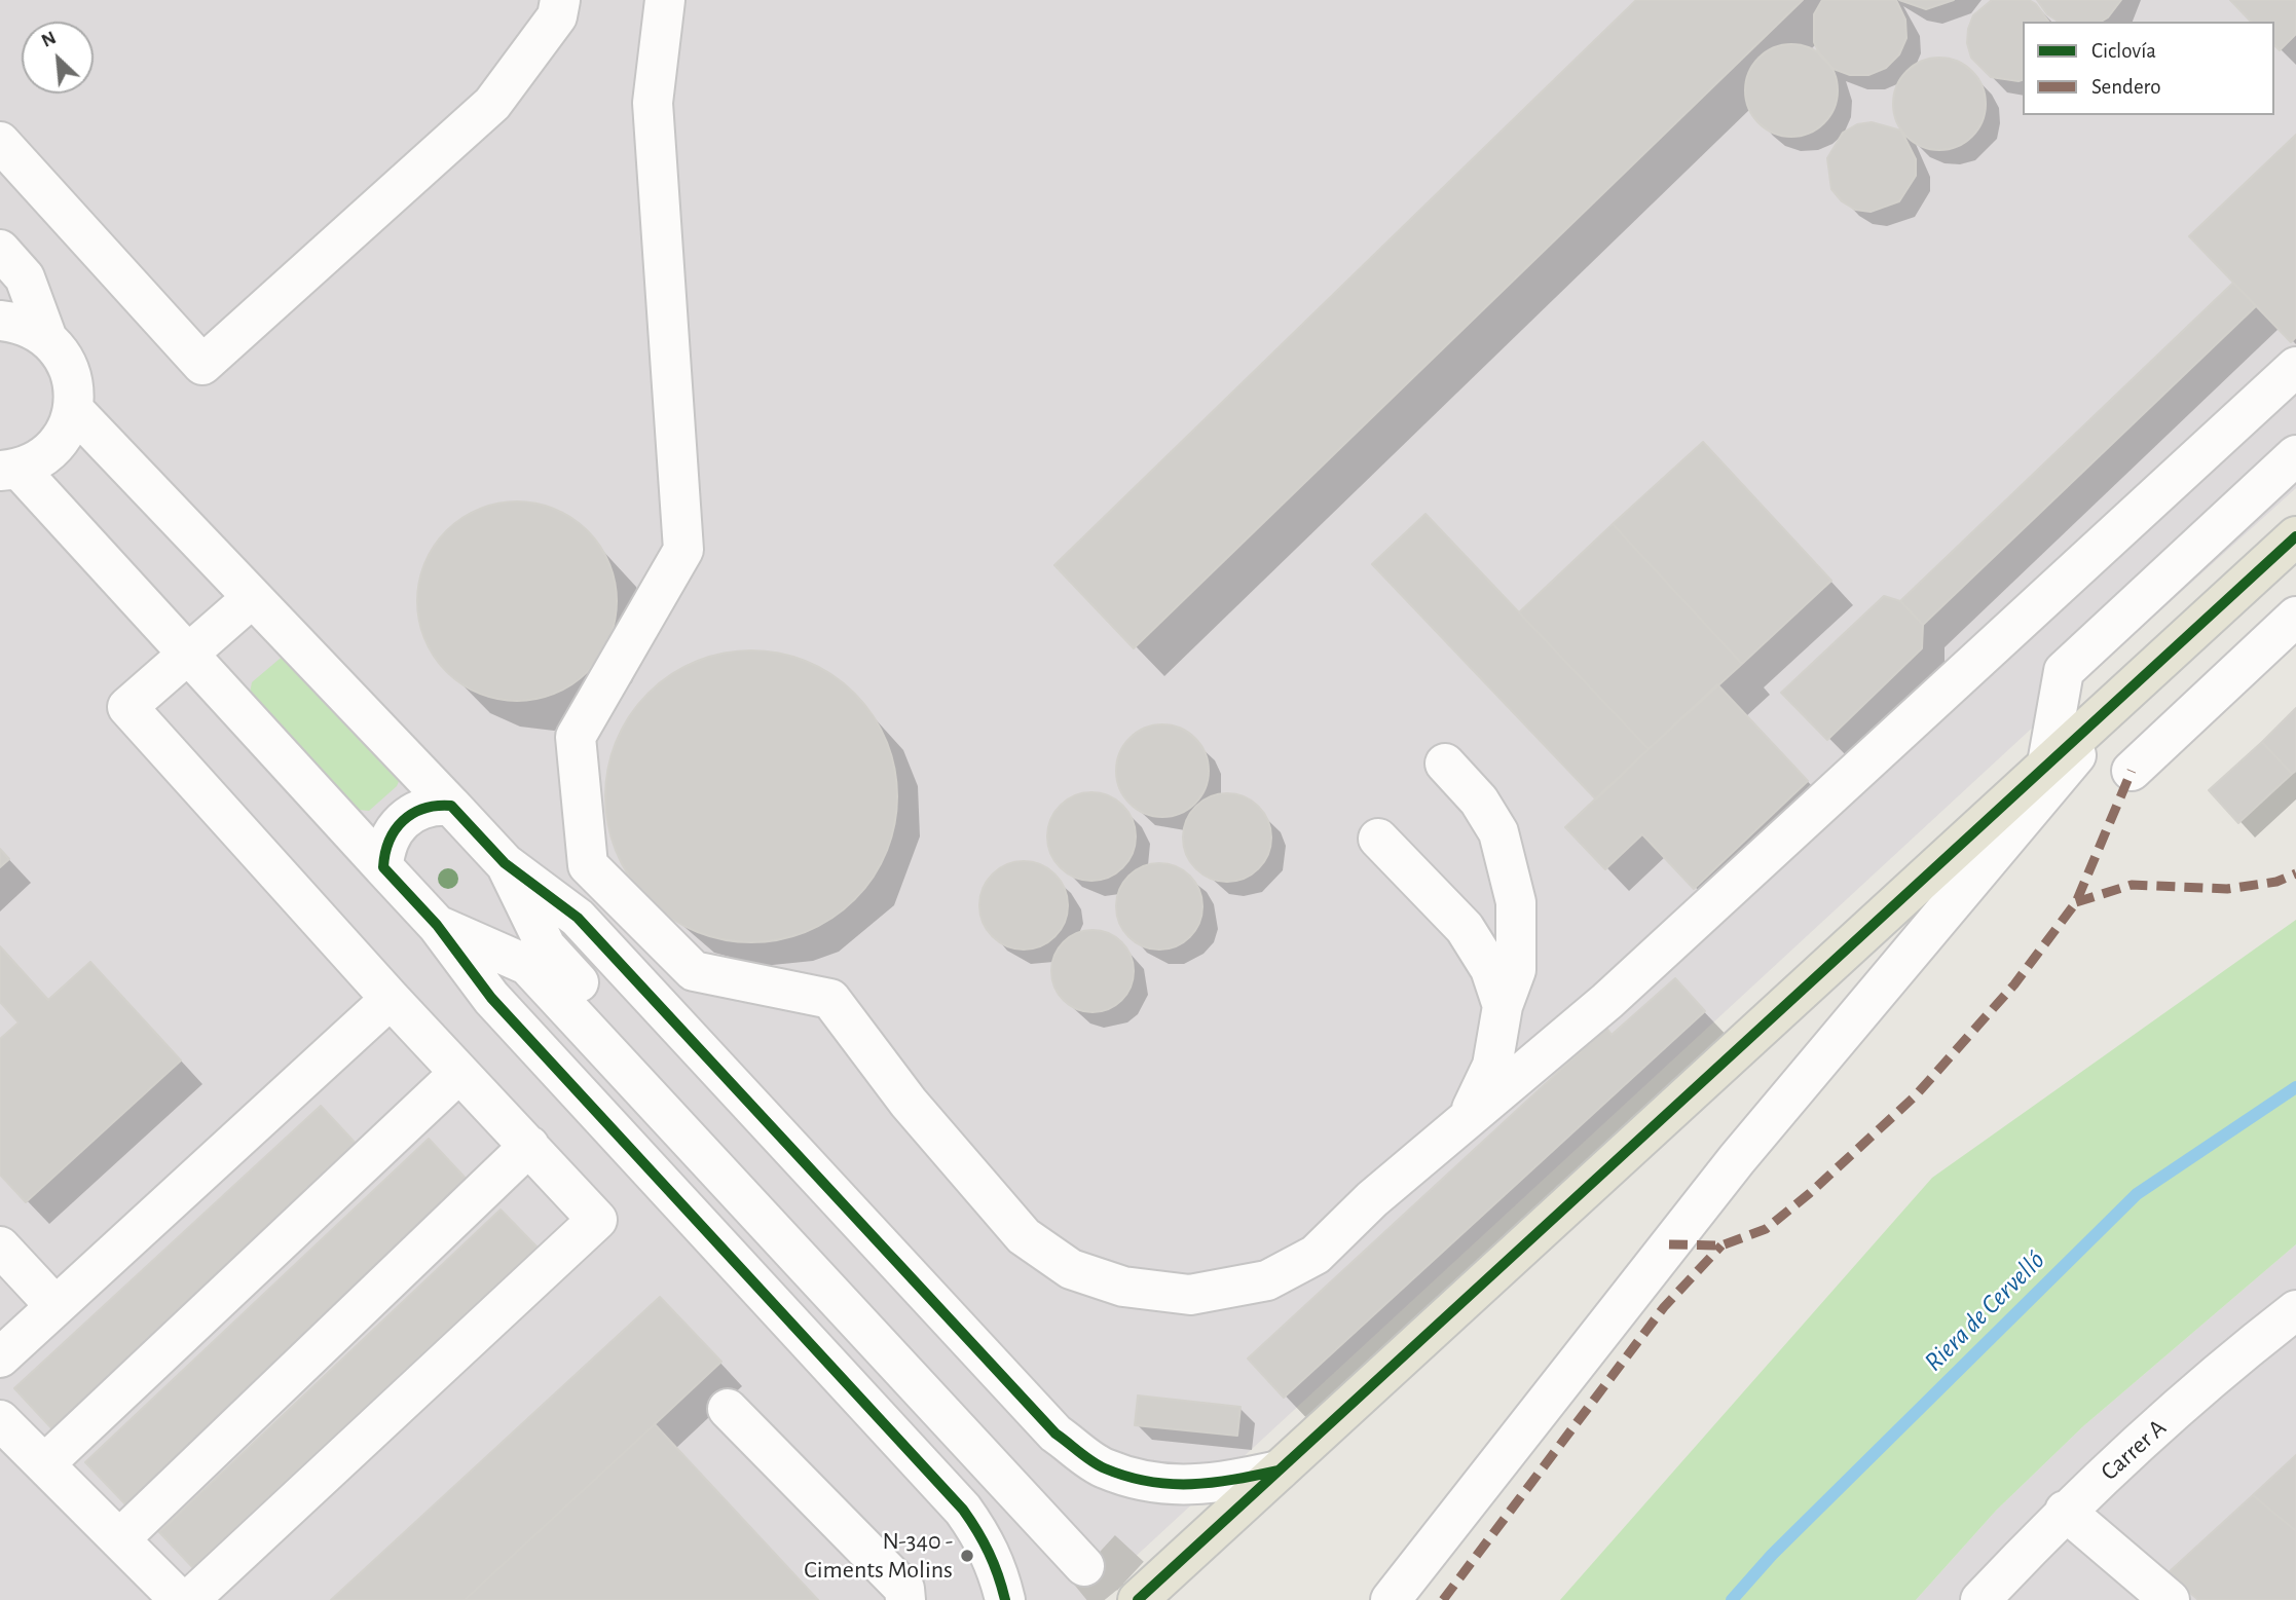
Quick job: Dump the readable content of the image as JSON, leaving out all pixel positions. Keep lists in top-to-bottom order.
{
  "streets": {
    "street": ["Carrer A"]
  },
  "water": ["Riera de Cervelló"],
  "places": ["N-340 - Ciments Molins"],
  "legend": ["Ciclovía", "Sendero"],
  "north": "top left"
}
